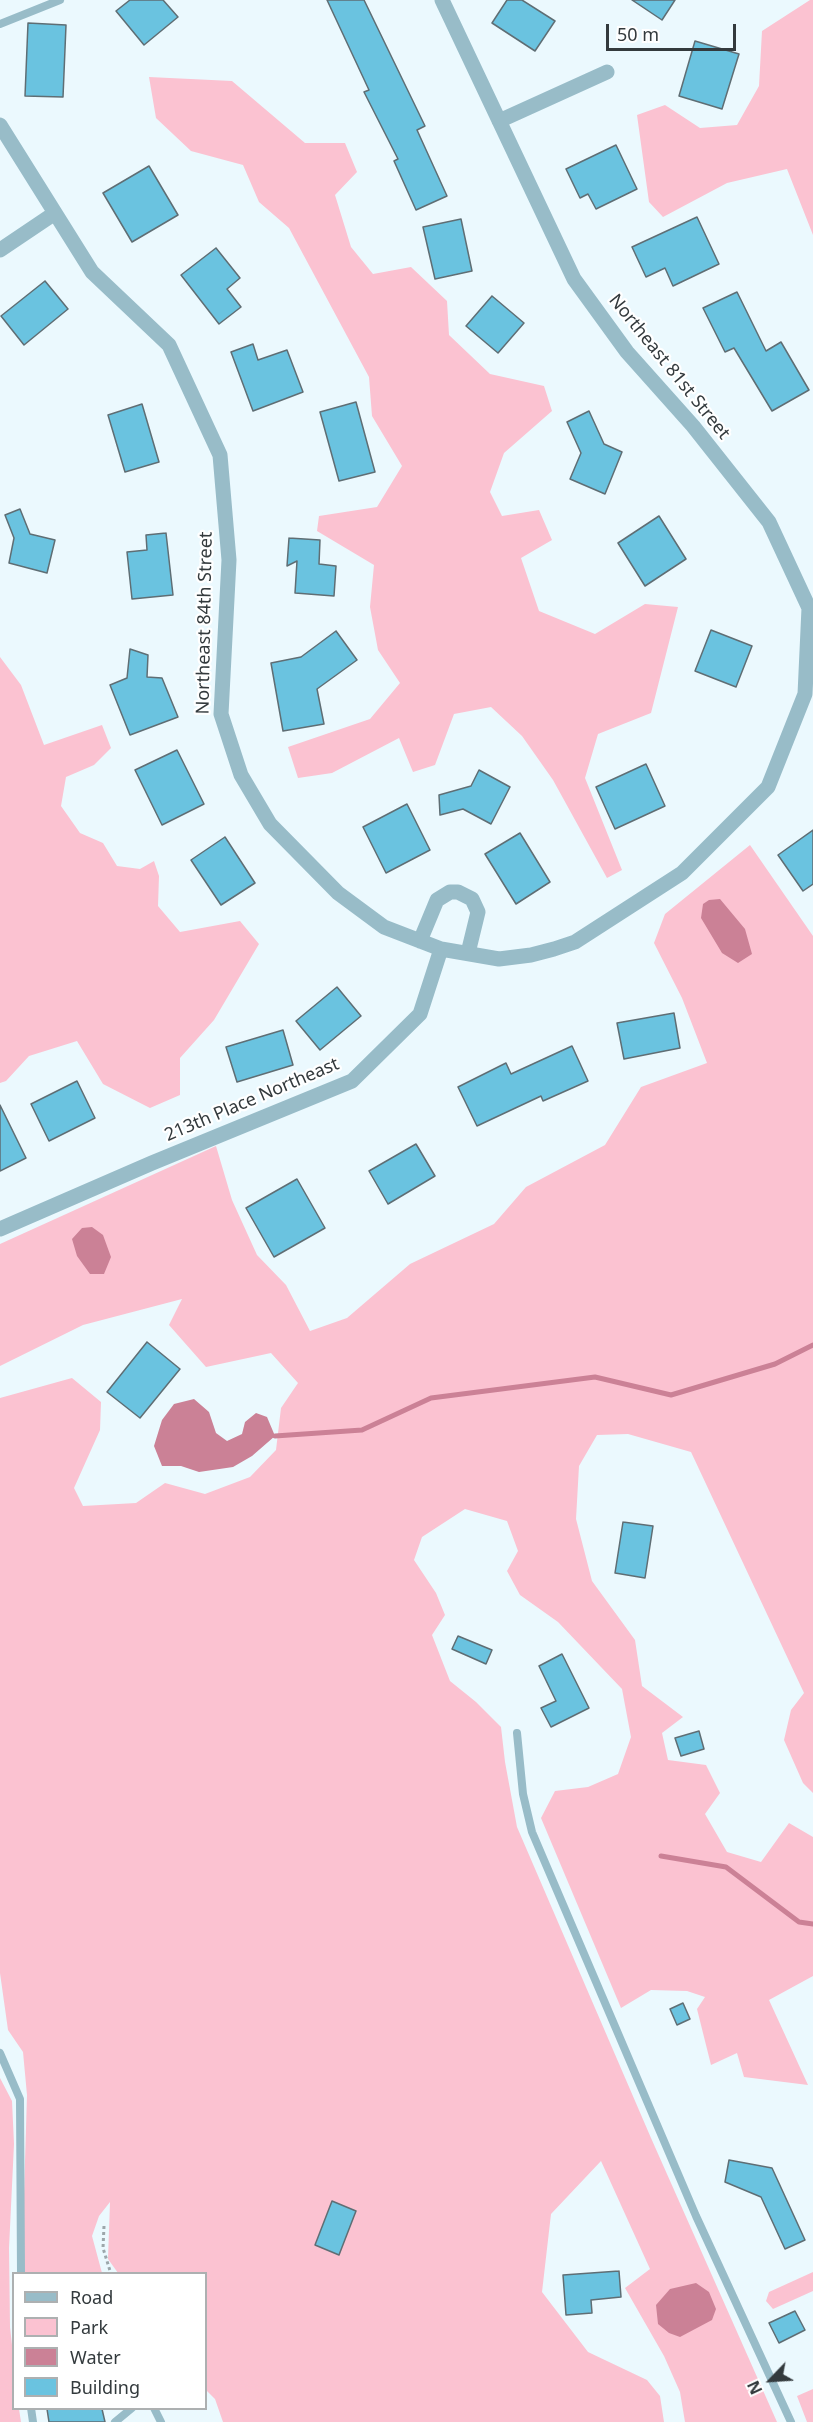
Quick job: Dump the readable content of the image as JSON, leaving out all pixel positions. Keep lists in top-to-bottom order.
{
  "streets": {
    "street": ["Northeast 81st Street", "Northeast 84th Street", "213th Place Northeast"]
  },
  "crossings": [
    ["Northeast 84th Street", "213th Place Northeast"]
  ],
  "legend": [
    "Road",
    "Park",
    "Water",
    "Building"
  ],
  "scale_bar": "50 m",
  "north": "bottom left"
}
